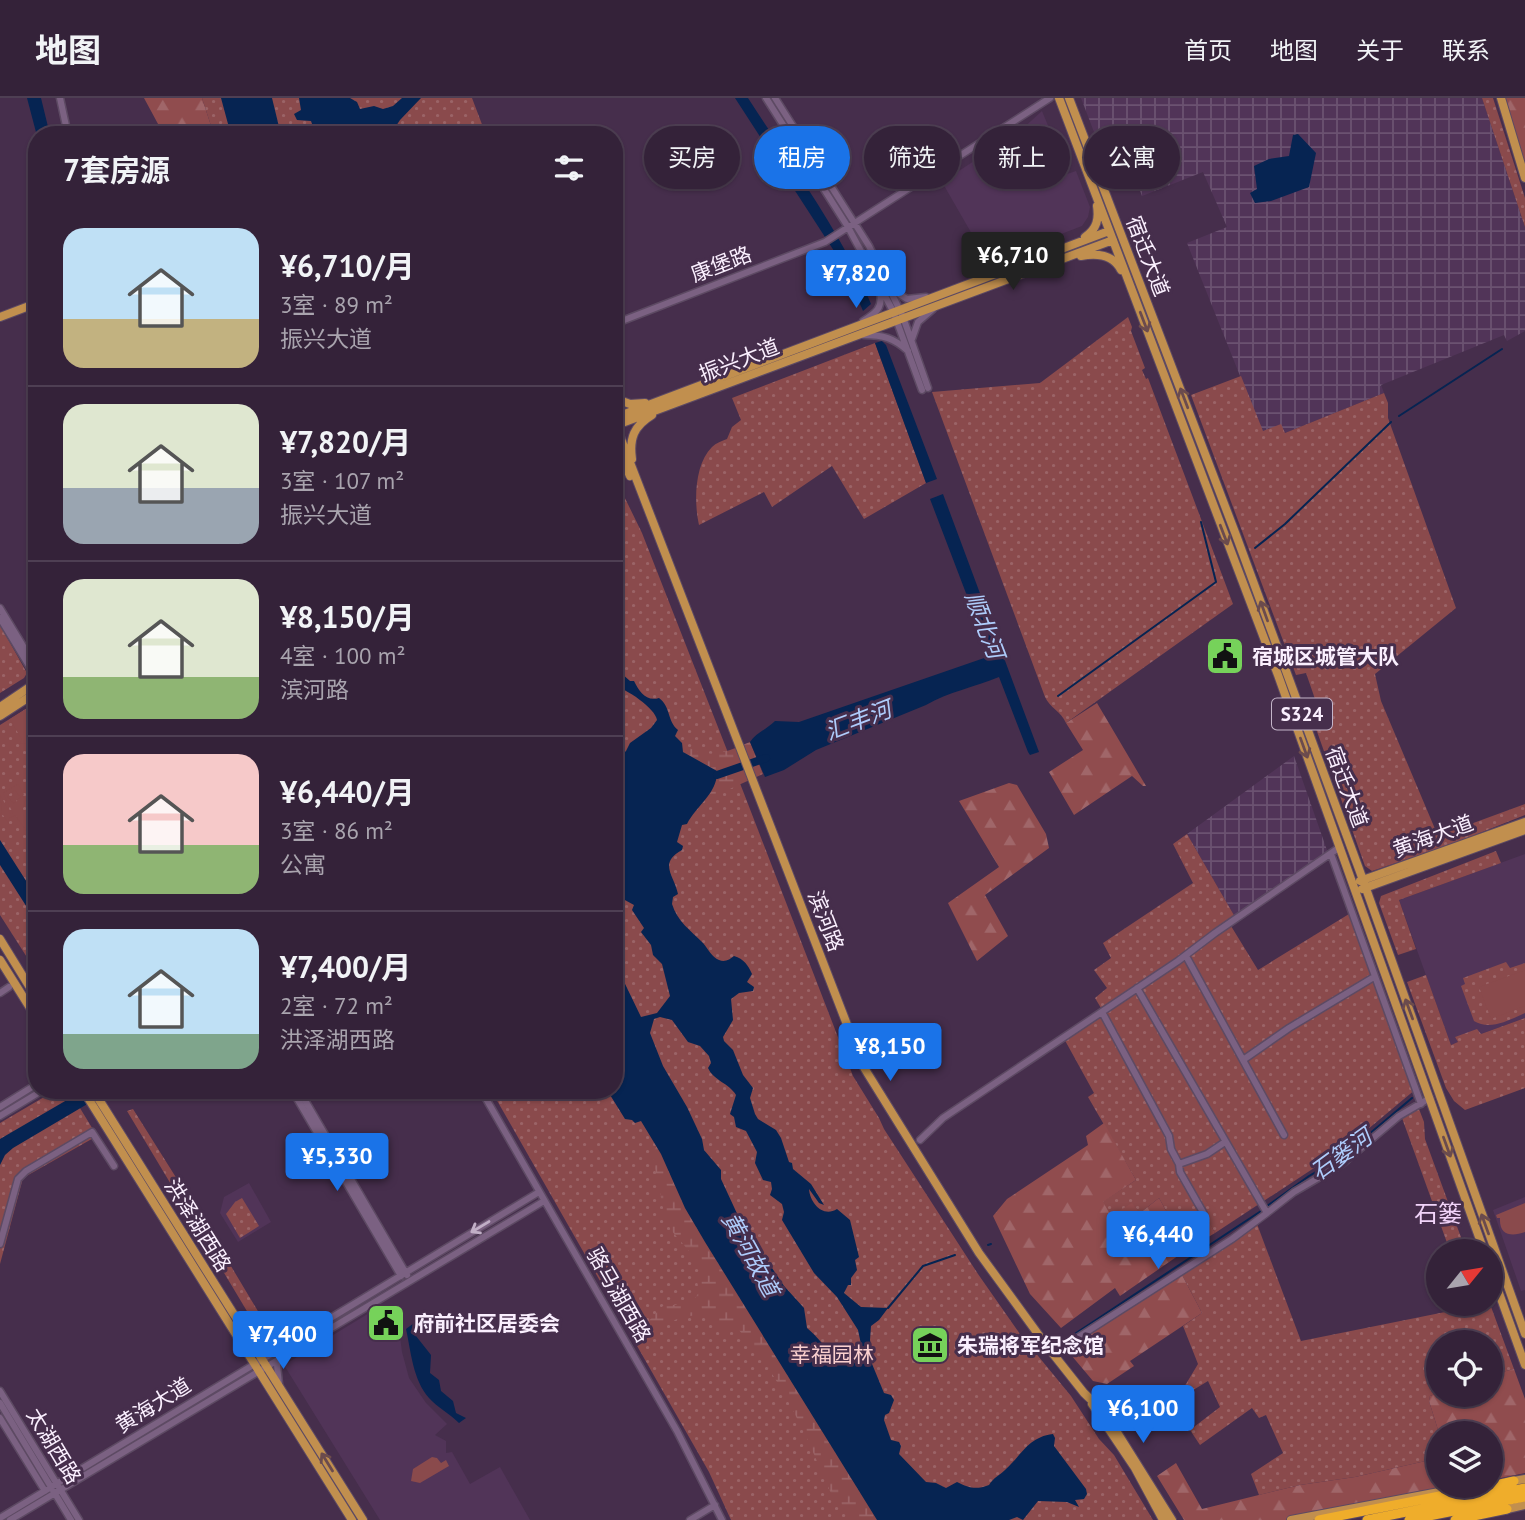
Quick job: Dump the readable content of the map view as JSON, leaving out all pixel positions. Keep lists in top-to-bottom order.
{
  "streets": {
    "main road": [
      "宿迁大道",
      "振兴大道",
      "S324",
      "黄海大道",
      "滨河路",
      "洪泽湖西路"
    ],
    "street": ["康堡路", "骆马湖西路", "太湖西路"]
  },
  "crossings": [
    ["宿迁大道", "振兴大道"],
    ["宿迁大道", "黄海大道"],
    ["黄海大道", "洪泽湖西路"],
    ["黄海大道", "骆马湖西路"],
    ["黄海大道", "太湖西路"]
  ],
  "districts": ["石篓"],
  "water": [
    "顺北河",
    "汇丰河",
    "石篓河",
    "黄河故道"
  ],
  "parks": ["幸福园林"],
  "places": {
    "public building": ["宿城区城管大队", "府前社区居委会"],
    "museum": ["朱瑞将军纪念馆"]
  },
  "north": "top right",
  "page": {
    "header": "地图",
    "nav": [
      "首页",
      "地图",
      "关于",
      "联系"
    ],
    "chip": [
      "买房",
      "租房",
      "筛选",
      "新上",
      "公寓"
    ],
    "heading": "7套房源",
    "list": [
      {
        "name": "¥6,710/月",
        "note": "3室 · 89 m² · 振兴大道"
      },
      {
        "name": "¥7,820/月",
        "note": "3室 · 107 m² · 振兴大道"
      },
      {
        "name": "¥8,150/月",
        "note": "4室 · 100 m² · 滨河路"
      },
      {
        "name": "¥6,440/月",
        "note": "3室 · 86 m² · 公寓"
      },
      {
        "name": "¥7,400/月",
        "note": "2室 · 72 m² · 洪泽湖西路"
      }
    ],
    "price": [
      "¥6,710",
      "¥7,820",
      "¥8,150",
      "¥5,330",
      "¥6,440",
      "¥7,400",
      "¥6,100"
    ]
  }
}
